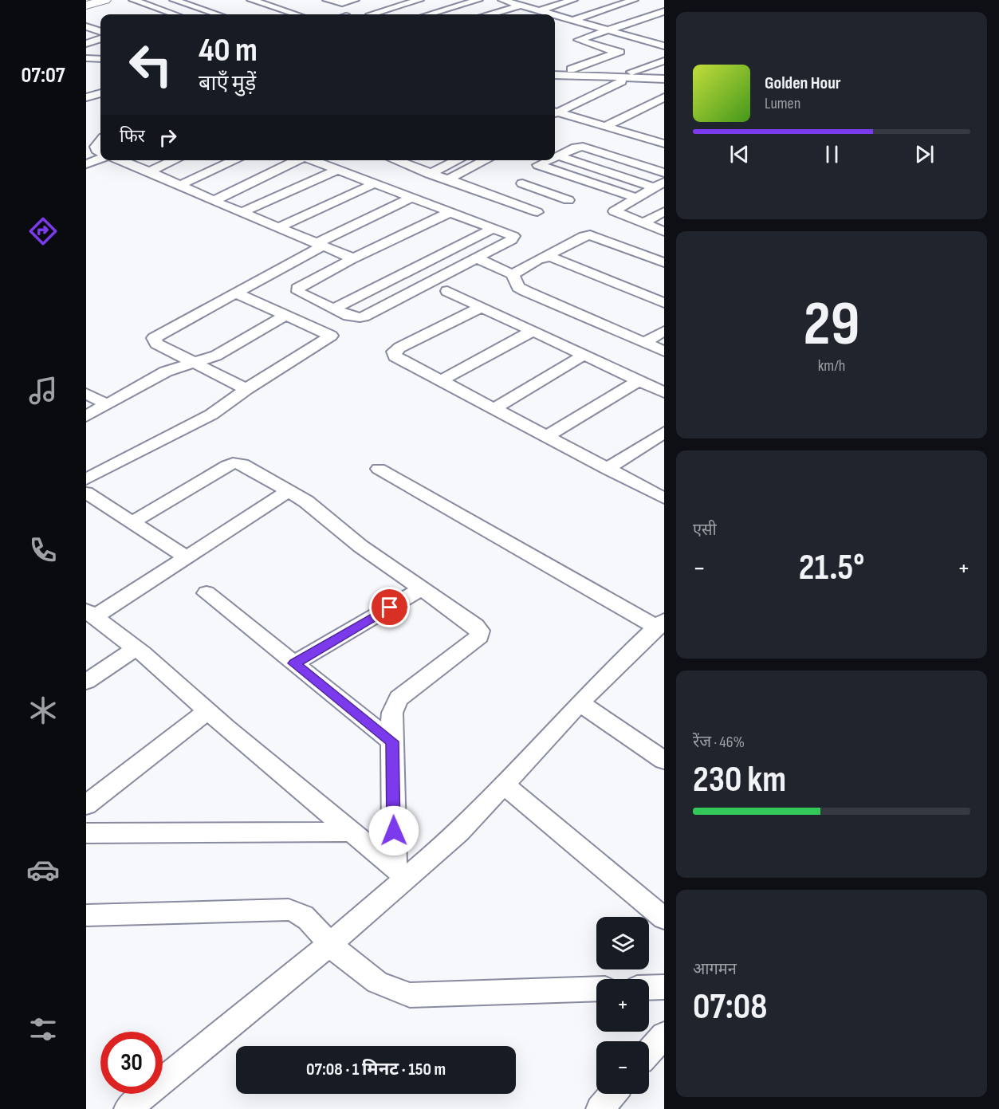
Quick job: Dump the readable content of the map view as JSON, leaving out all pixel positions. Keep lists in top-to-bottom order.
{
  "page": {
    "tabs": "07:07",
    "turn": ["40 m", "बाएँ मुड़ें"],
    "song": ["Golden Hour", "Lumen"],
    "then": "फिर",
    "tile": [
      ["29", "km/h"],
      "एसी",
      ["रेंज · 46%", "230 km"],
      ["आगमन", "07:08"]
    ],
    "heat": ["−", "21.5°", "+"],
    "map_buttons": ["+", "−"],
    "limit": "30",
    "trip": "07:08 · 1 मिनट · 150 m"
  }
}
